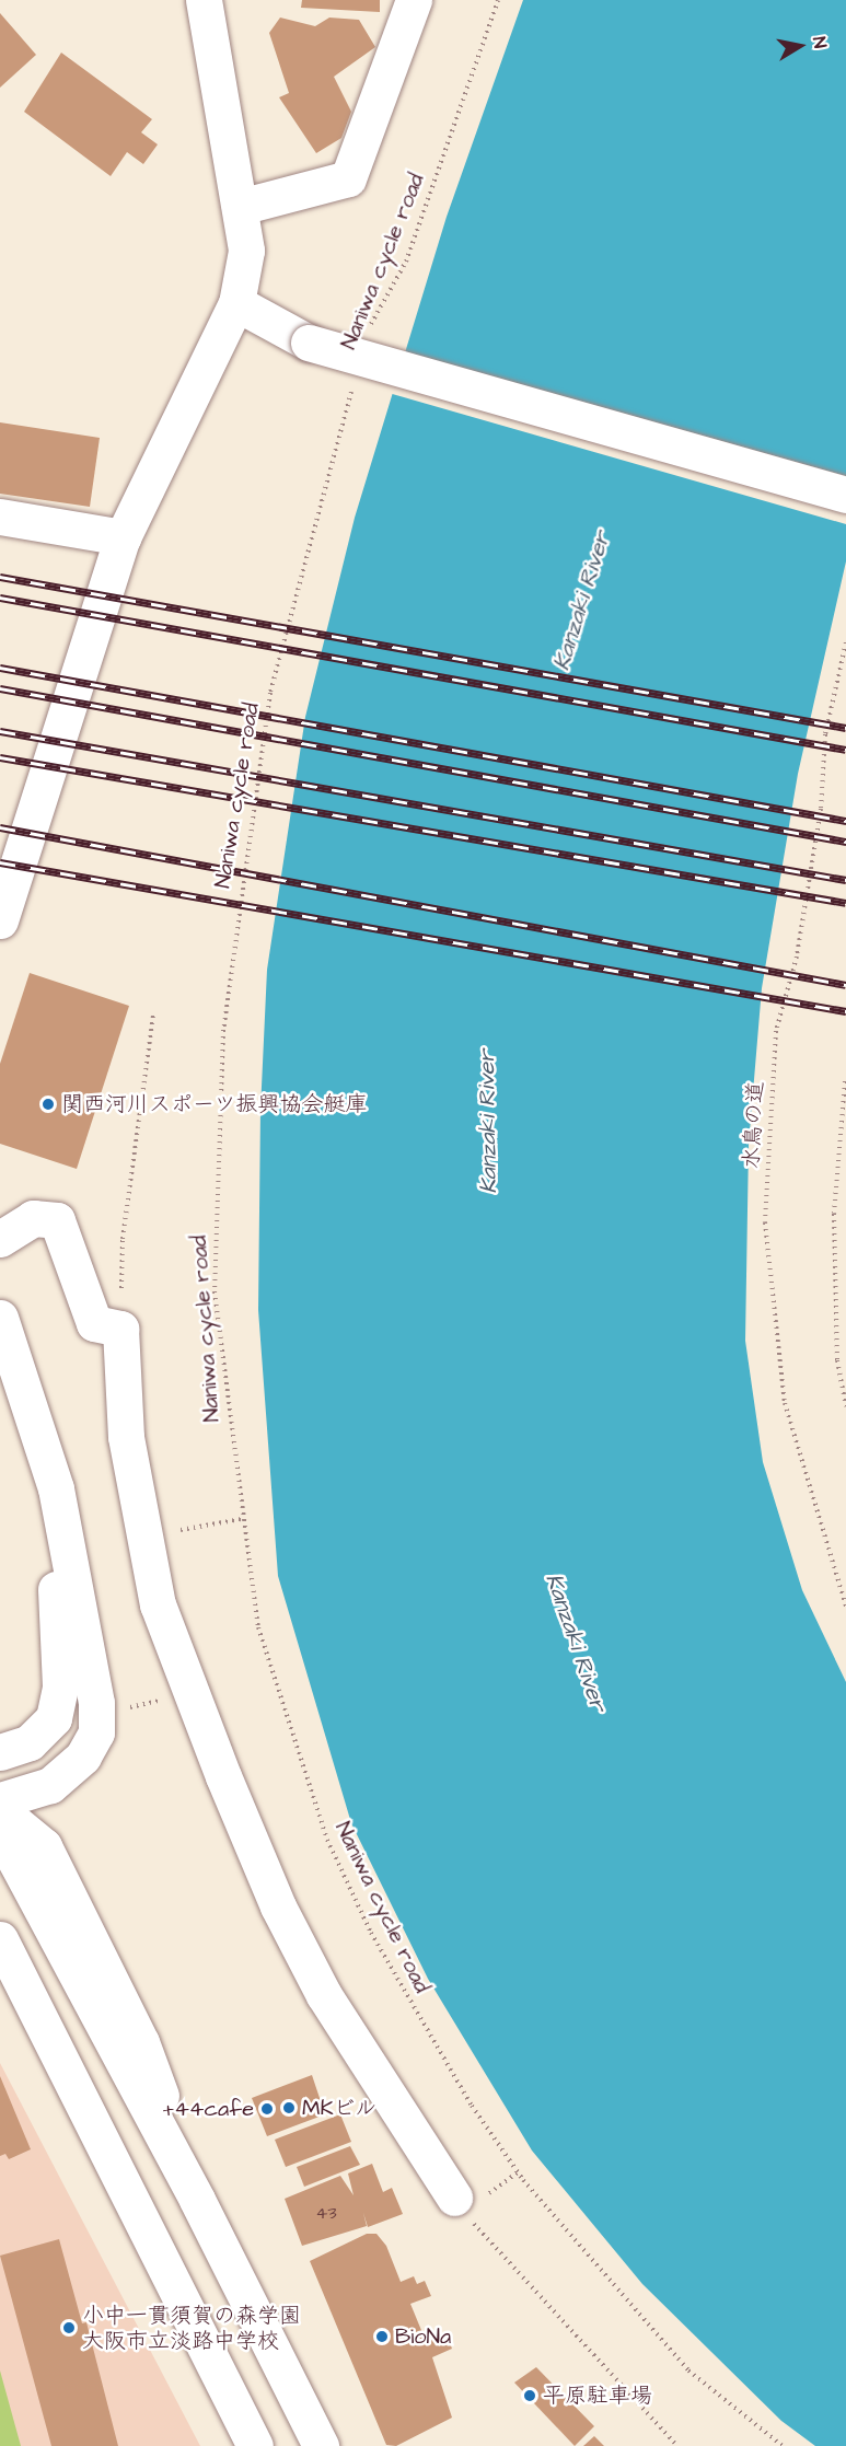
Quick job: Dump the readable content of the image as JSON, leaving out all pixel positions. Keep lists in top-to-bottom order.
{
  "streets": {
    "path": ["Naniwa cycle road", "水鳥の道"]
  },
  "water": ["Kanzaki River"],
  "places": [
    "関西河川スポーツ振興協会艇庫",
    "MKビル",
    "+44cafe",
    "小中一貫須賀の森学園 大阪市立淡路中学校",
    "BioNa",
    "平原駐車場"
  ],
  "house_numbers": ["43"],
  "north": "right"
}
